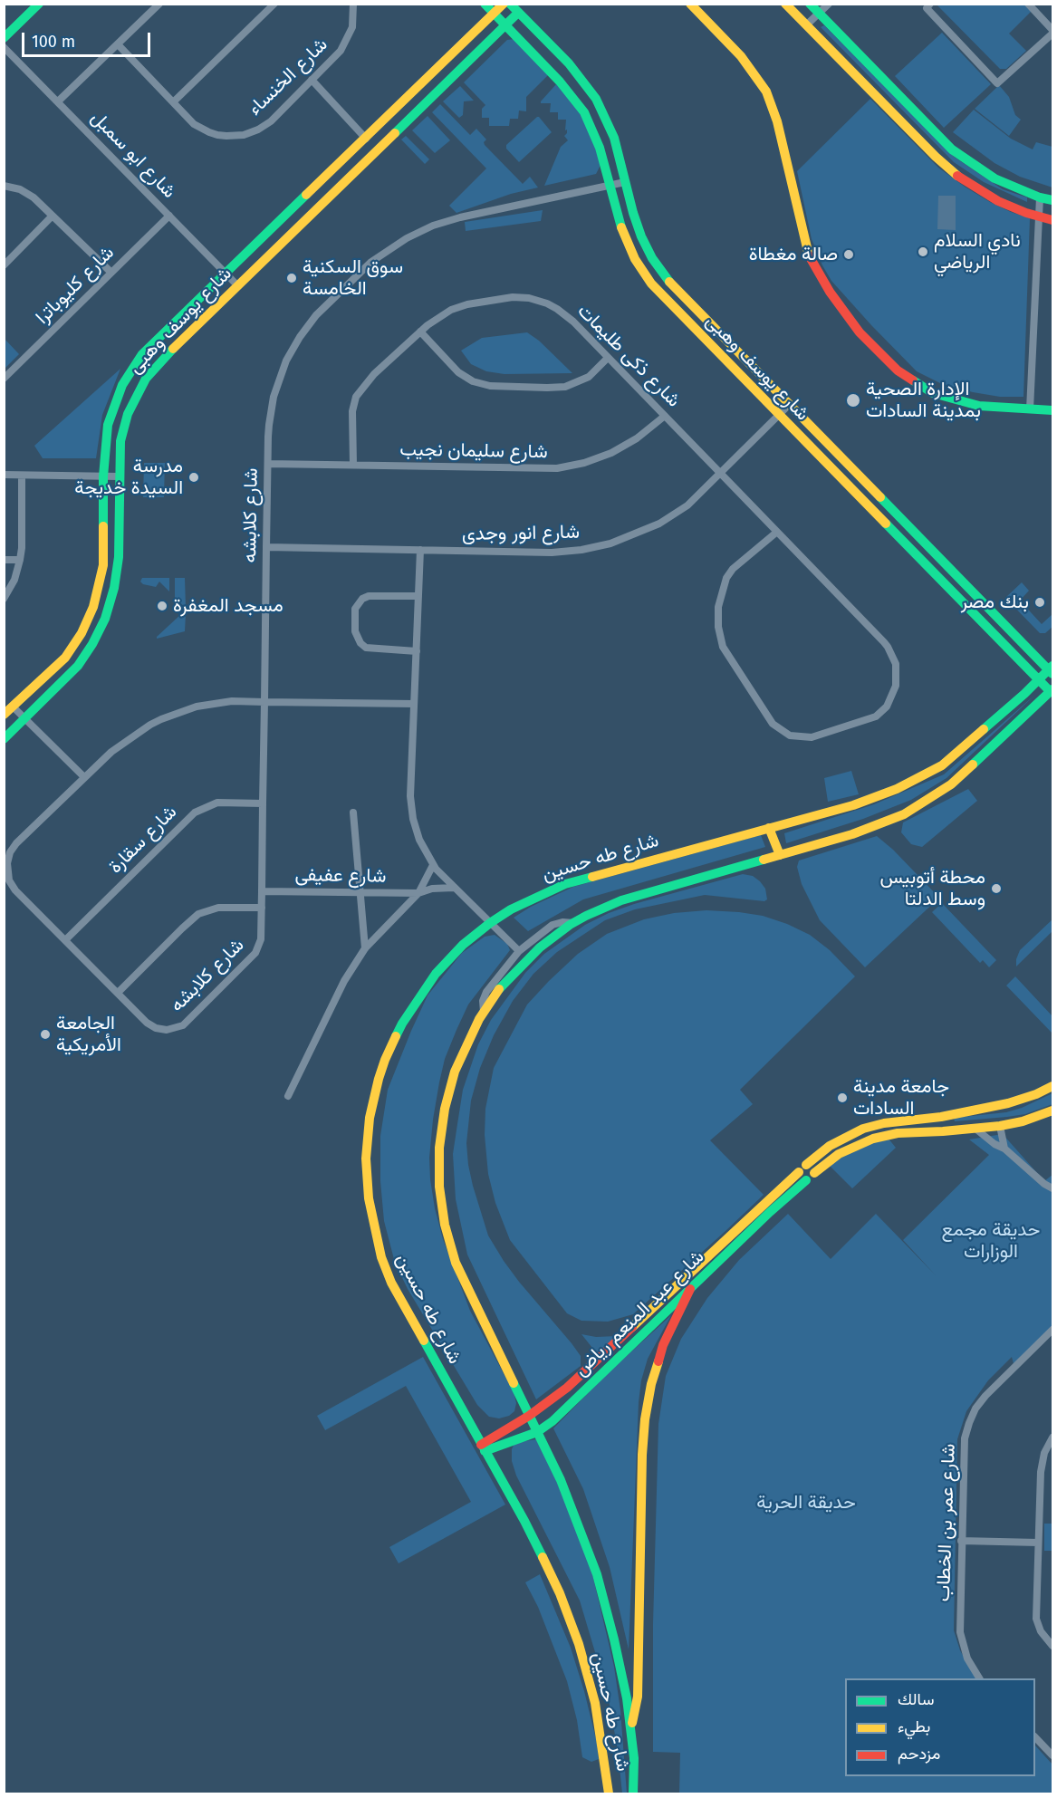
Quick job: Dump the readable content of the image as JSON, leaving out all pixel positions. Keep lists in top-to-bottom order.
{
  "streets": {
    "street": [
      "شارع الخنساء",
      "شارع ابو سمبل",
      "شارع كليوباترا",
      "شارع يوسف وهبى",
      "شارع ذكى طليمات",
      "شارع سليمان نجيب",
      "شارع كلابشه",
      "شارع انور وجدى",
      "شارع سقارة",
      "شارع طه حسين",
      "شارع عفيفى",
      "شارع عبد المنعم رياض",
      "شارع عمر بن الخطاب"
    ]
  },
  "crossings": [
    ["شارع ابو سمبل", "شارع كليوباترا"],
    ["شارع ابو سمبل", "شارع يوسف وهبى"],
    ["شارع يوسف وهبى", "شارع كلابشه"],
    ["شارع يوسف وهبى", "شارع انور وجدى"],
    ["شارع يوسف وهبى", "شارع طه حسين"],
    ["شارع ذكى طليمات", "شارع سليمان نجيب"],
    ["شارع ذكى طليمات", "شارع انور وجدى"],
    ["شارع سليمان نجيب", "شارع كلابشه"],
    ["شارع كلابشه", "شارع انور وجدى"],
    ["شارع كلابشه", "شارع سقارة"],
    ["شارع كلابشه", "شارع عفيفى"],
    ["شارع طه حسين", "شارع عبد المنعم رياض"]
  ],
  "parks": ["حديقة مجمع الوزارات", "حديقة الحرية"],
  "places": [
    "نادي السلام الرياضي",
    "صالة مغطاة",
    "سوق السكنية الخامسة",
    "الإدارة الصحية بمدينة السادات",
    "مدرسة السيدة خديجة",
    "بنك مصر",
    "مسجد المغفرة",
    "محطة أتوبيس وسط الدلتا",
    "الجامعة الأمريكية",
    "جامعة مدينة السادات"
  ],
  "legend": ["سالك", "بطيء", "مزدحم"],
  "scale_bar": "100 m"
}
